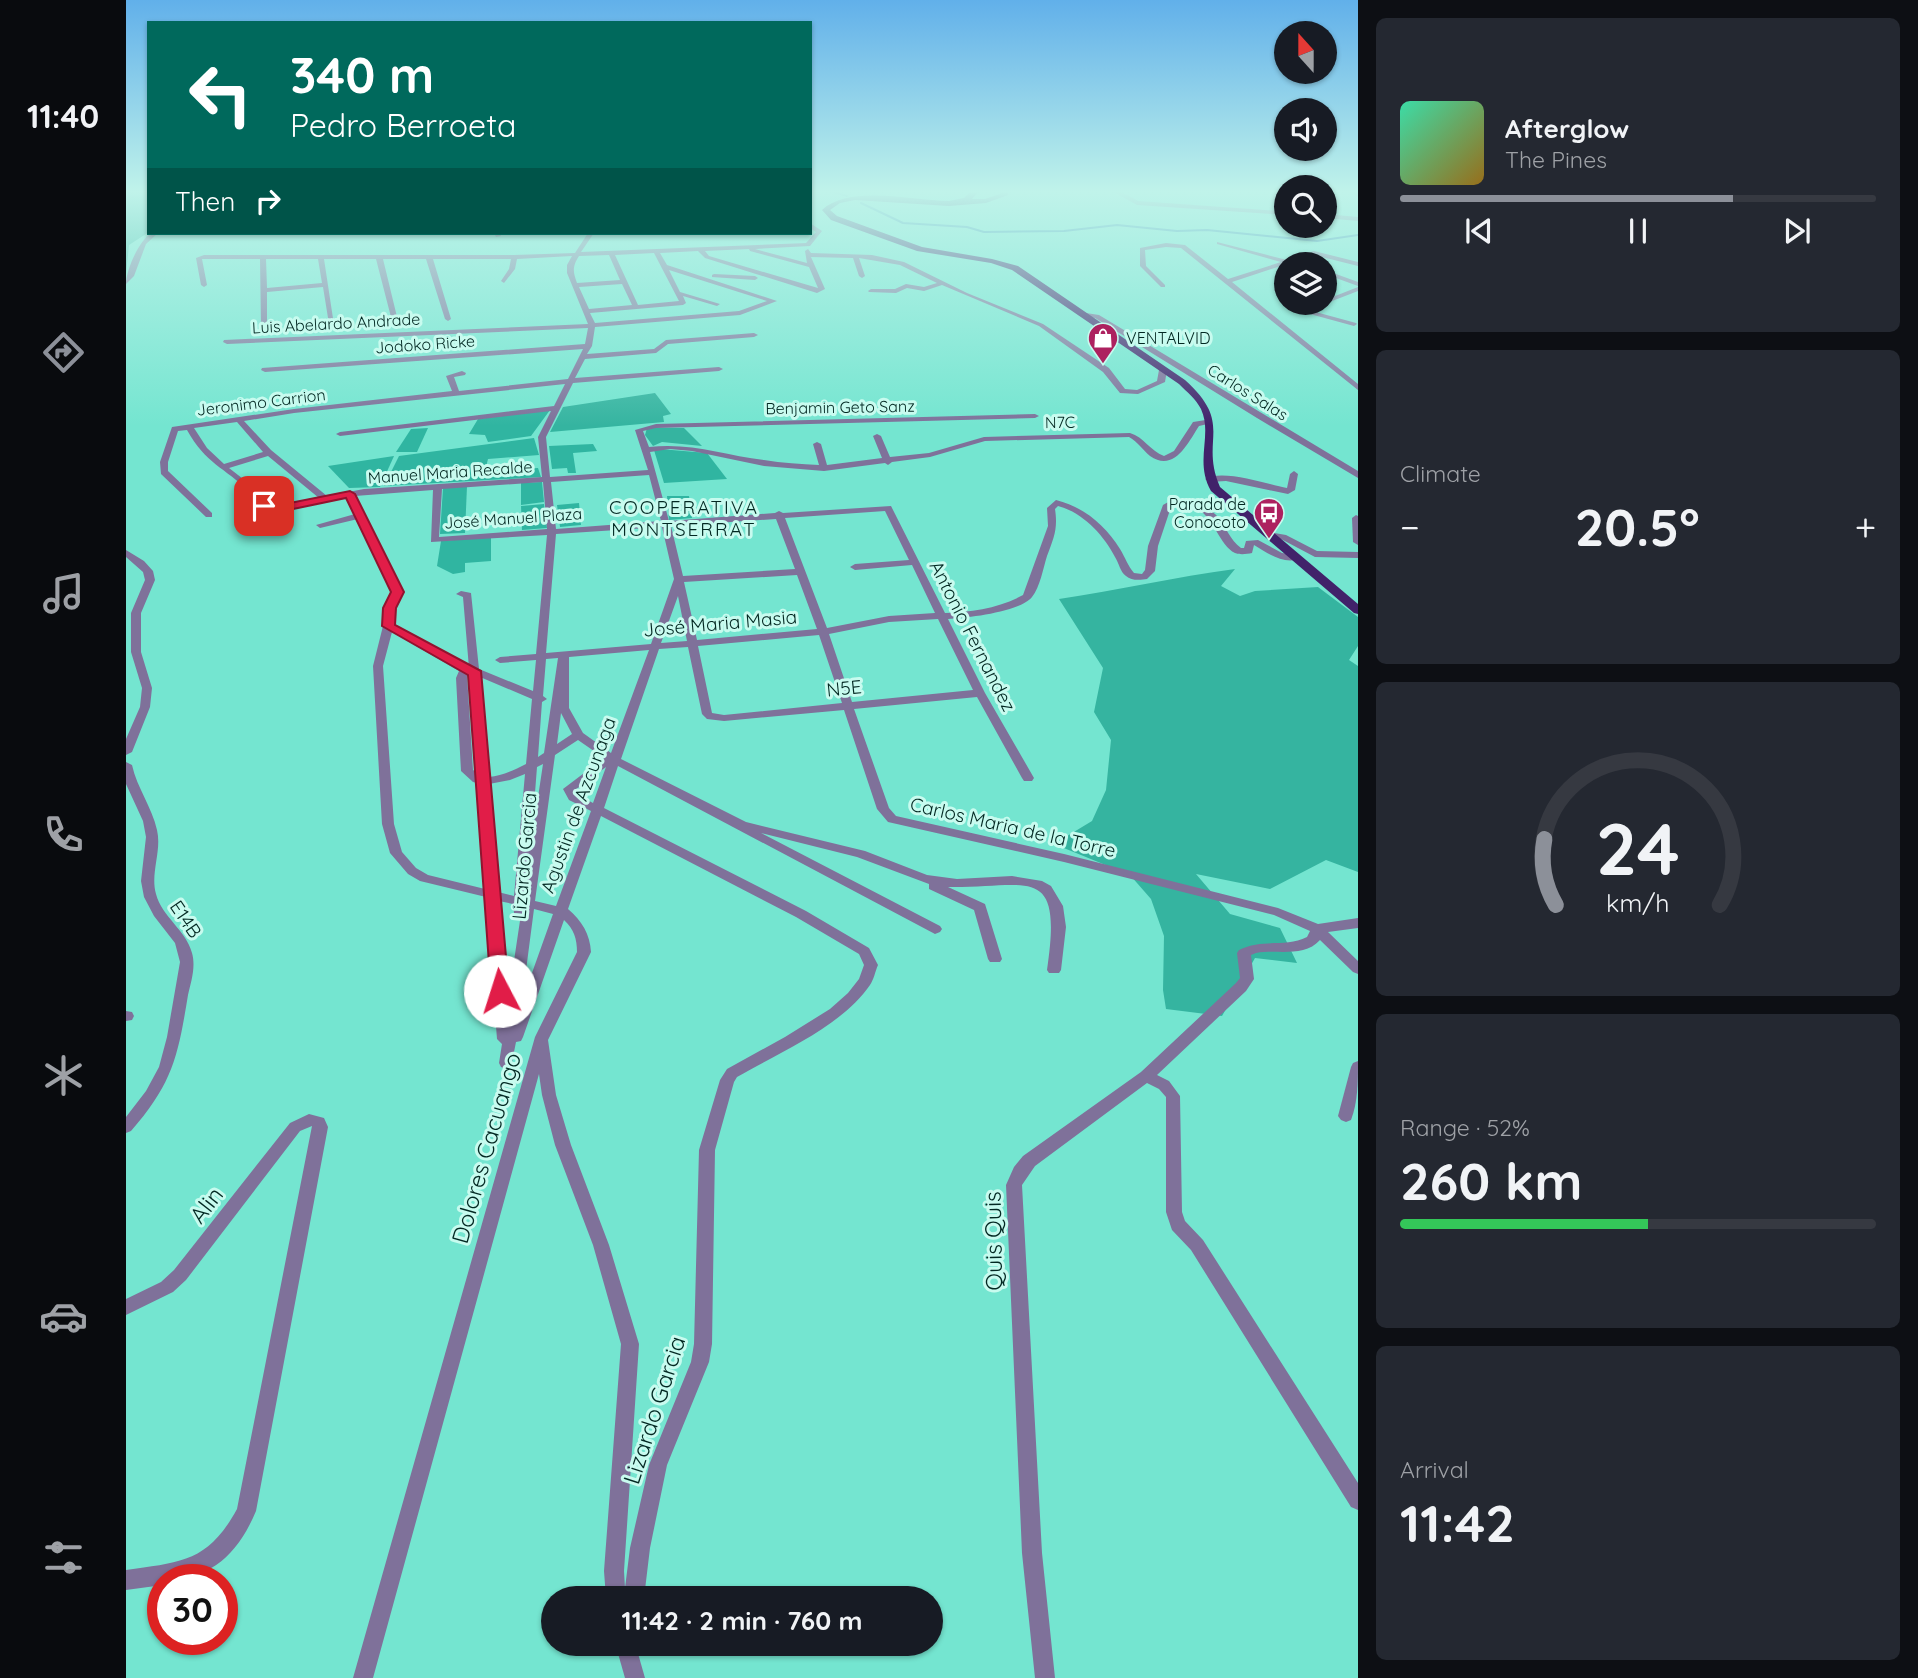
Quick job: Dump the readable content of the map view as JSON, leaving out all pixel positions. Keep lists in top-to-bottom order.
{
  "streets": {
    "street": [
      "Luis Abelardo Andrade",
      "Jodoko Ricke",
      "Carlos Salas",
      "Jeronimo Carrion",
      "Benjamin Geto Sanz",
      "N7C",
      "Manuel Maria Recalde",
      "José Manuel Plaza",
      "José Maria Masia",
      "Antonio Fernandez",
      "N5E",
      "Agustin de Azcunaga",
      "Carlos Maria de la Torre",
      "Lizardo Garcia",
      "E14B",
      "Dolores Cacuango",
      "Alin",
      "Quis Quis"
    ]
  },
  "crossings": [
    ["Luis Abelardo Andrade", "Lizardo Garcia"],
    ["Jodoko Ricke", "Lizardo Garcia"],
    ["Jeronimo Carrion", "Lizardo Garcia"],
    ["Benjamin Geto Sanz", "N7C"],
    ["Manuel Maria Recalde", "José Manuel Plaza"],
    ["Manuel Maria Recalde", "Lizardo Garcia"],
    ["José Manuel Plaza", "Antonio Fernandez"],
    ["José Manuel Plaza", "Carlos Maria de la Torre"],
    ["José Manuel Plaza", "Lizardo Garcia"],
    ["José Maria Masia", "Antonio Fernandez"],
    ["José Maria Masia", "N5E"],
    ["José Maria Masia", "Agustin de Azcunaga"],
    ["José Maria Masia", "Carlos Maria de la Torre"],
    ["José Maria Masia", "Lizardo Garcia"],
    ["Antonio Fernandez", "N5E"],
    ["N5E", "Carlos Maria de la Torre"],
    ["Agustin de Azcunaga", "Lizardo Garcia"],
    ["Agustin de Azcunaga", "Dolores Cacuango"],
    ["Carlos Maria de la Torre", "Quis Quis"]
  ],
  "districts": ["COOPERATIVA MONTSERRAT"],
  "places": {
    "shop": ["VENTALVID"],
    "bus stop": ["Parada de Conocoto"]
  },
  "north": "top",
  "page": {
    "tabs": "11:40",
    "turn": ["340 m", "Pedro Berroeta"],
    "song": ["Afterglow", "The Pines"],
    "then": "Then",
    "tile": [
      "Climate",
      ["Range · 52%", "260 km"],
      ["Arrival", "11:42"]
    ],
    "heat": ["−", "20.5°", "+"],
    "limit": "30",
    "trip": "11:42 · 2 min · 760 m",
    "gauge": ["24", "km/h"]
  }
}
